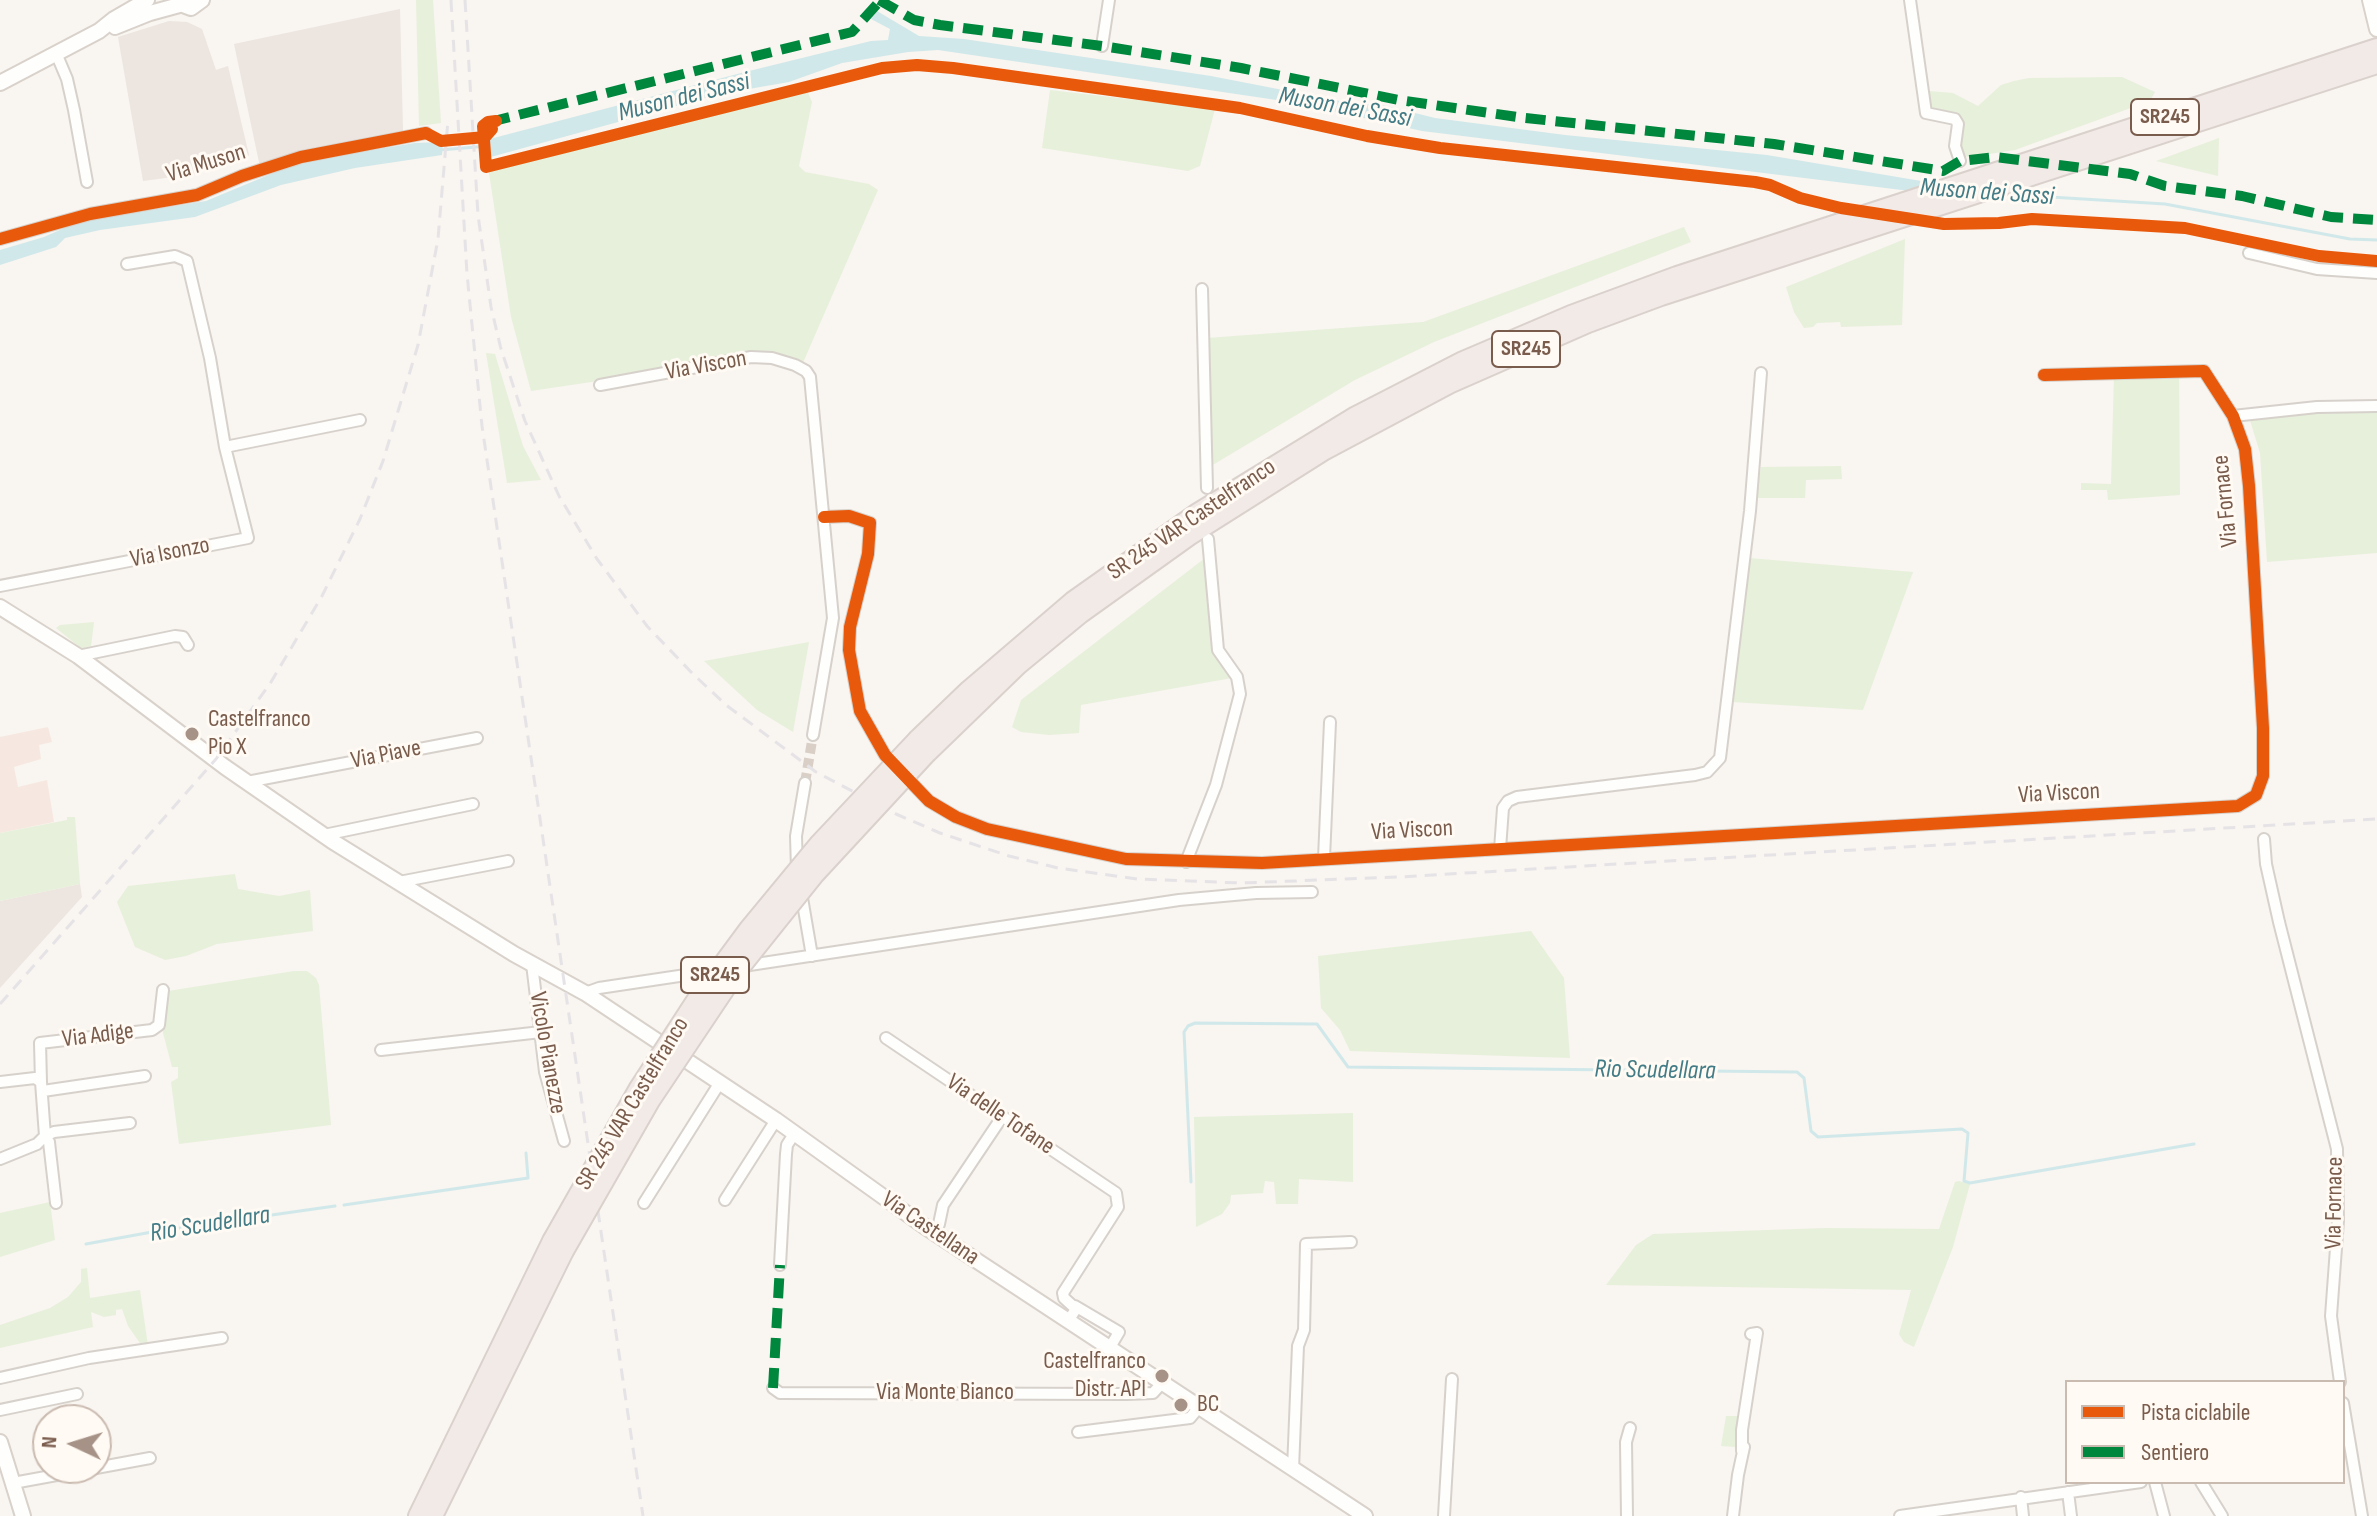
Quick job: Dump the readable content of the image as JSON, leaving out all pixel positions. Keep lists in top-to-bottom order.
{
  "streets": {
    "highway": ["SR245", "SR 245 VAR Castelfranco"],
    "street": [
      "Via Muson",
      "Via Viscon",
      "Via Fornace",
      "Via Isonzo",
      "Via Piave",
      "Via Adige",
      "Vicolo Pianezze",
      "Via delle Tofane",
      "Via Castellana",
      "Via Monte Bianco"
    ]
  },
  "crossings": [
    ["Via Viscon", "Via Fornace"],
    ["Vicolo Pianezze", "Via Castellana"],
    ["Via Castellana", "Via Monte Bianco"]
  ],
  "water": ["Muson dei Sassi", "Rio Scudellara"],
  "places": ["Castelfranco Pio X", "Castelfranco Distr. API", "BC"],
  "legend": ["Pista ciclabile", "Sentiero"],
  "north": "left"
}
